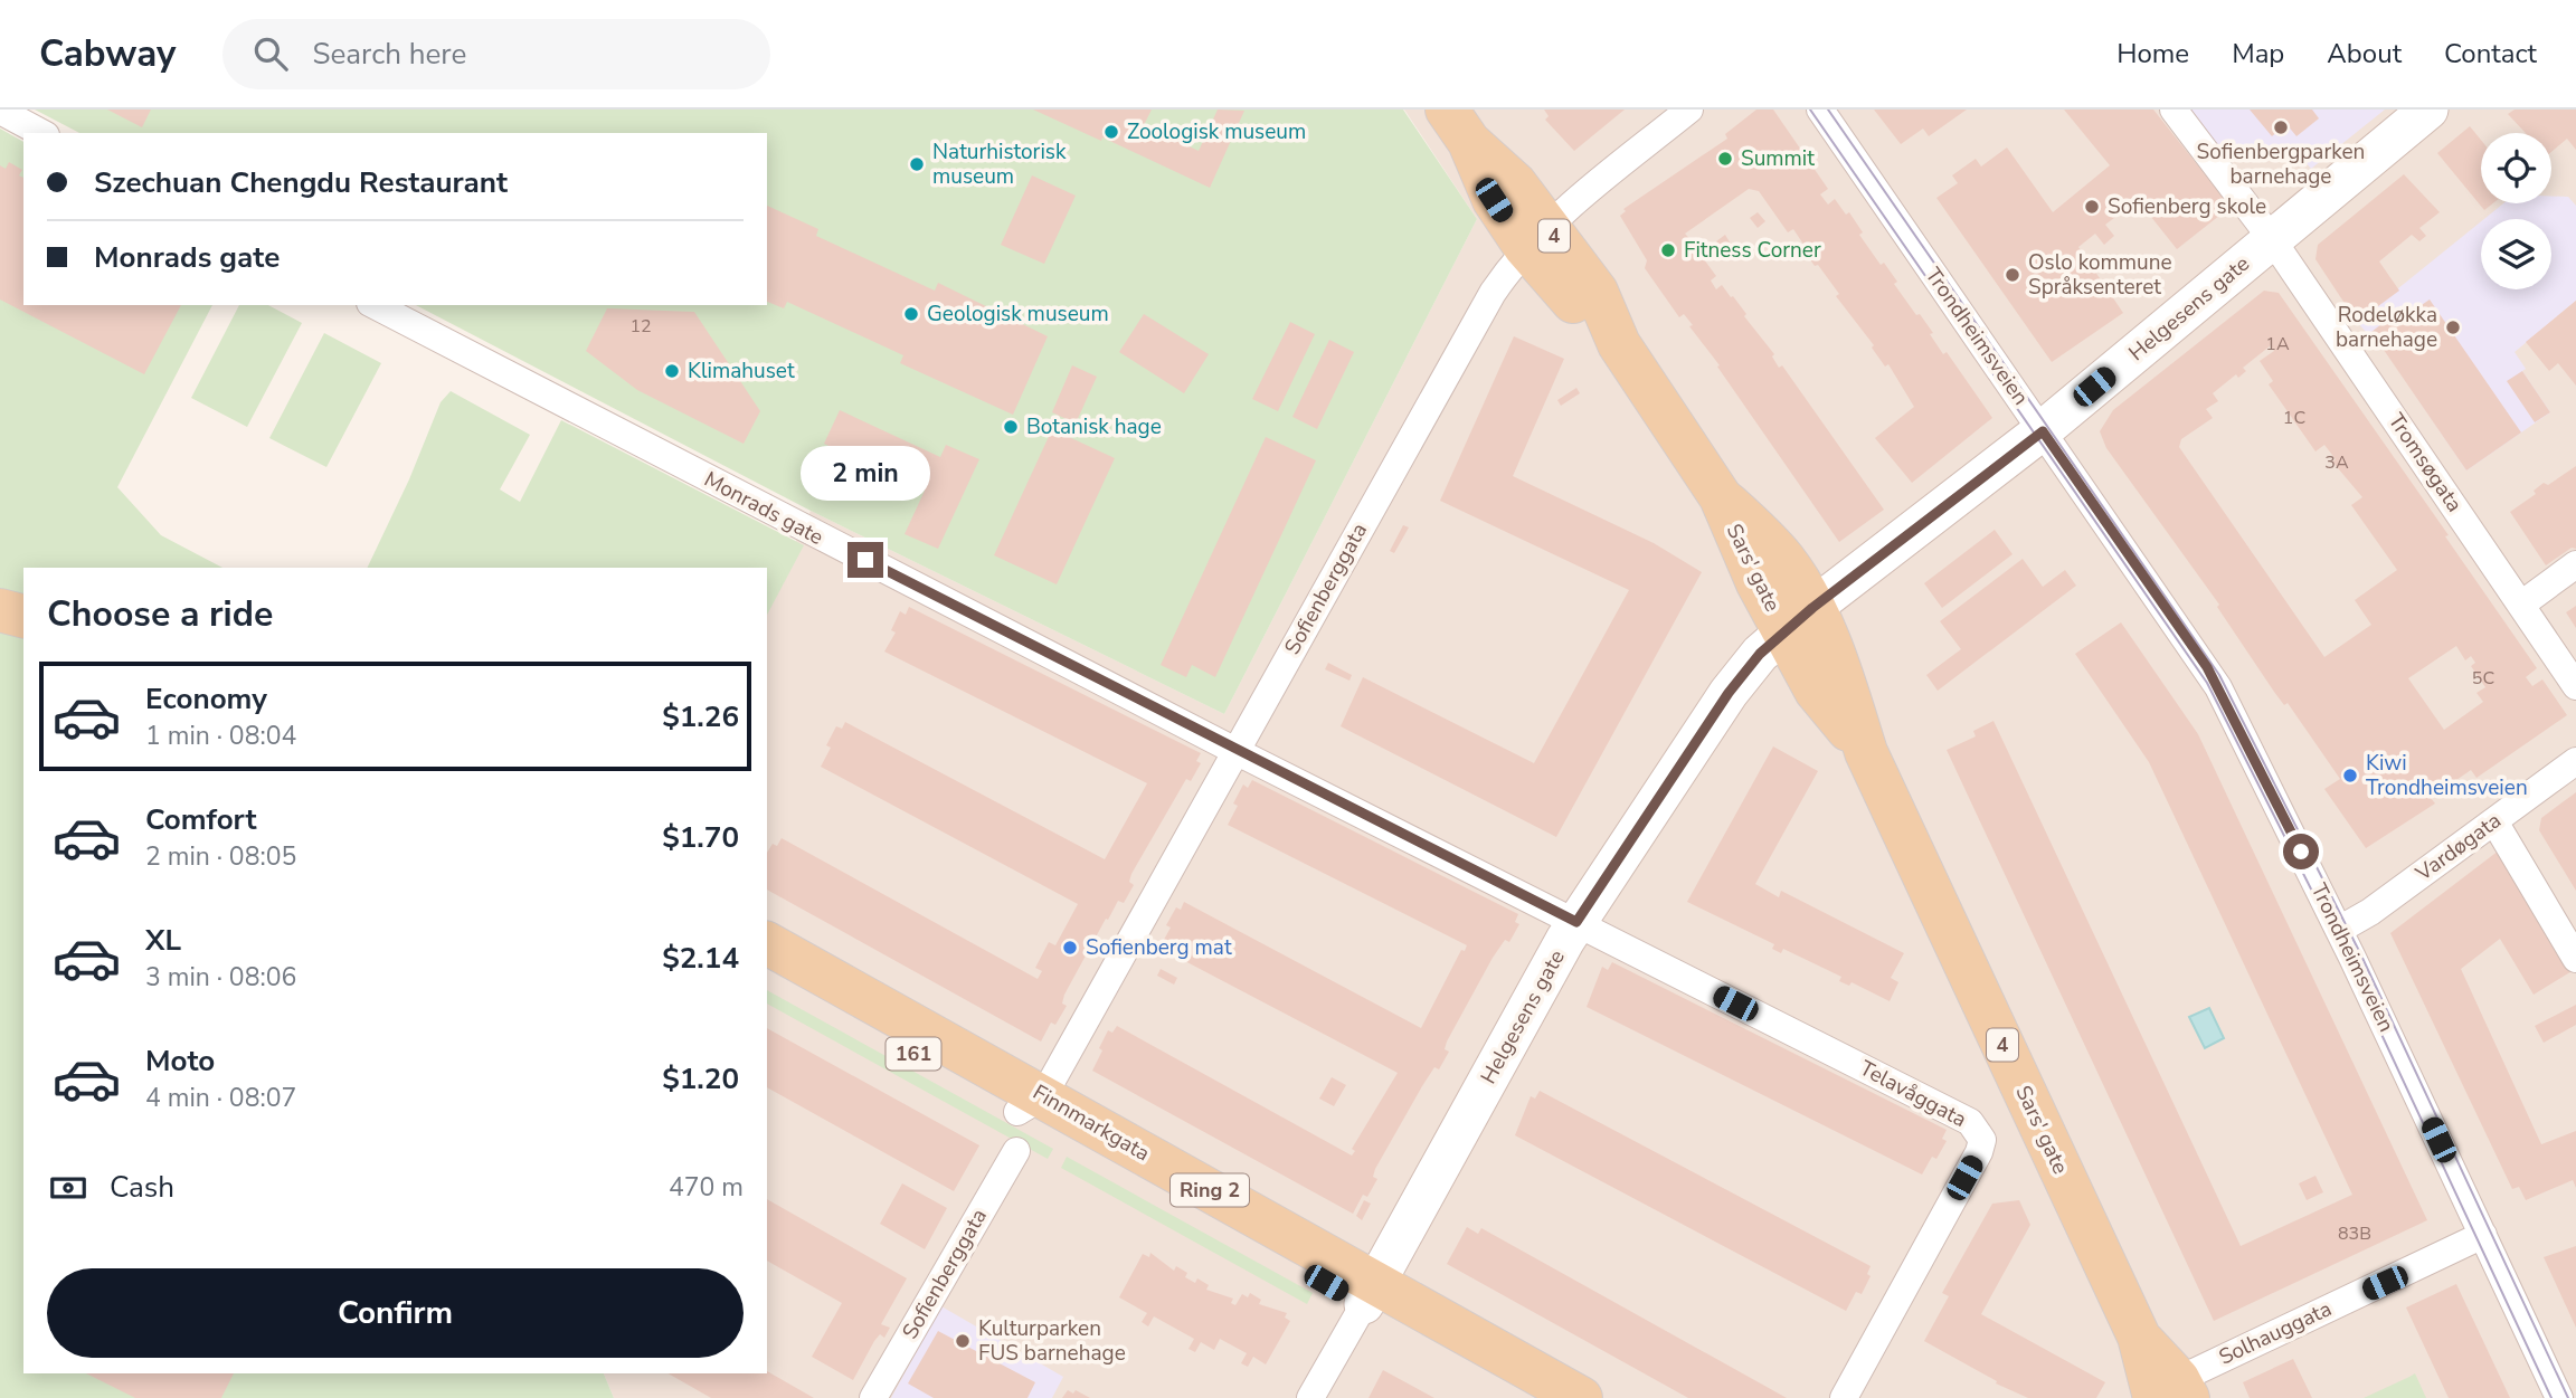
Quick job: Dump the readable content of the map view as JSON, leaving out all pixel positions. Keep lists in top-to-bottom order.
{
  "streets": {
    "main road": [
      "4",
      "Sars' gate",
      "161",
      "Finnmarkgata",
      "Ring 2"
    ],
    "street": [
      "Helgesens gate",
      "Trondheimsveien",
      "Tromsøgata",
      "Monrads gate",
      "Sofienberggata",
      "Vardøgata",
      "Telavåggata",
      "Solhauggata"
    ]
  },
  "crossings": [
    ["Helgesens gate", "Trondheimsveien"],
    ["Helgesens gate", "Tromsøgata"],
    ["Helgesens gate", "Monrads gate"],
    ["Helgesens gate", "Sars' gate"],
    ["Helgesens gate", "Telavåggata"],
    ["Helgesens gate", "Finnmarkgata"],
    ["Trondheimsveien", "Vardøgata"],
    ["Trondheimsveien", "Solhauggata"],
    ["Monrads gate", "Sofienberggata"],
    ["Monrads gate", "Telavåggata"],
    ["Sars' gate", "Sofienberggata"],
    ["Sars' gate", "Solhauggata"],
    ["Sofienberggata", "Finnmarkgata"]
  ],
  "places": [
    "Sofienbergparken barnehage",
    "Zoologisk museum",
    "Summit",
    "Naturhistorisk museum",
    "Sofienberg skole",
    "Fitness Corner",
    "Oslo kommune Språksenteret",
    "Geologisk museum",
    "Rodeløkka barnehage",
    "Klimahuset",
    "Botanisk hage",
    "Kiwi Trondheimsveien",
    "Sofienberg mat",
    "Kulturparken FUS barnehage"
  ],
  "house_numbers": [
    "12",
    "1A",
    "1C",
    "3A",
    "5C",
    "83B"
  ],
  "page": {
    "header": "Cabway",
    "search": "Search here",
    "nav": [
      "Home",
      "Map",
      "About",
      "Contact"
    ],
    "banner": ["Szechuan Chengdu Restaurant", "Monrads gate"],
    "bubble": "2 min",
    "heading": "Choose a ride",
    "list": [
      {
        "name": "Economy",
        "note": "1 min · 08:04",
        "value": "$1.26"
      },
      {
        "name": "Comfort",
        "note": "2 min · 08:05",
        "value": "$1.70"
      },
      {
        "name": "XL",
        "note": "3 min · 08:06",
        "value": "$2.14"
      },
      {
        "name": "Moto",
        "note": "4 min · 08:07",
        "value": "$1.20"
      }
    ],
    "pay": ["Cash", "470 m"],
    "buttons": "Confirm"
  }
}
